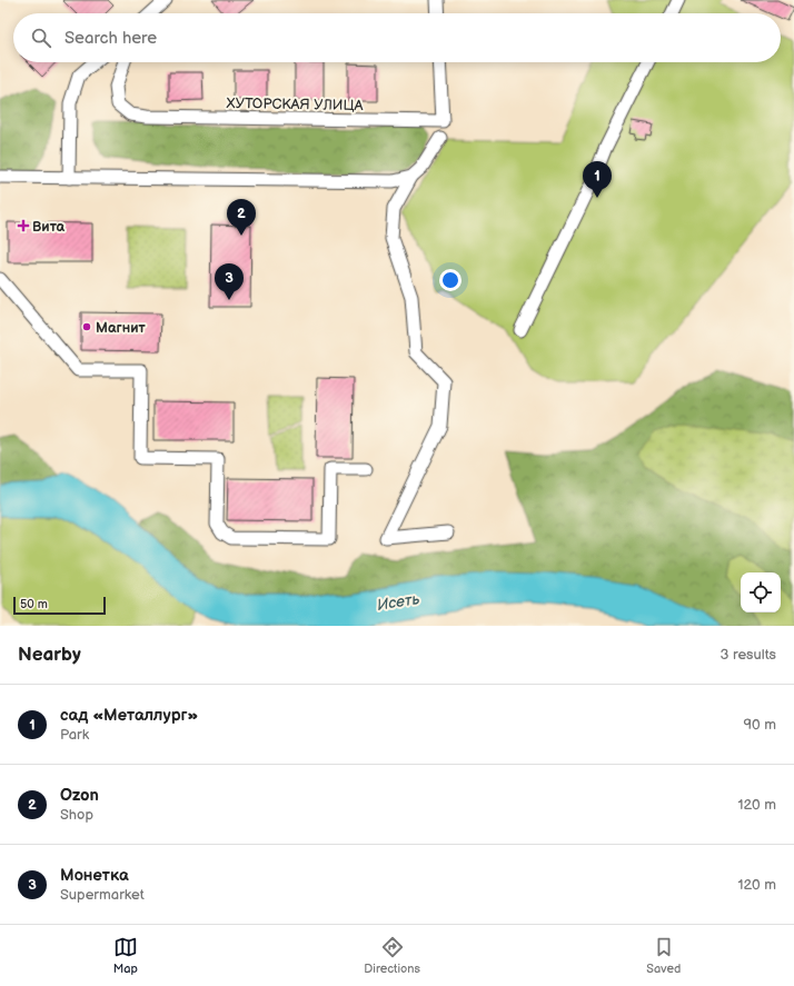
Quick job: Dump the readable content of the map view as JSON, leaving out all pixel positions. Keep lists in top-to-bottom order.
{
  "streets": {
    "street": ["ХУТОРСКАЯ УЛИЦА"]
  },
  "water": ["Исеть"],
  "places": {
    "health": ["Вита"],
    "other": ["Магнит"]
  },
  "scale_bar": "50 m",
  "page": {
    "search": "Search here",
    "pins": ["1", "2", "3"],
    "scale": "50 m",
    "heading": ["Nearby", "3 results"],
    "list": [
      {
        "mark": "1",
        "name": "сад «Металлург»",
        "note": "Park",
        "value": "90 m"
      },
      {
        "mark": "2",
        "name": "Ozon",
        "note": "Shop",
        "value": "120 m"
      },
      {
        "mark": "3",
        "name": "Монетка",
        "note": "Supermarket",
        "value": "120 m"
      }
    ],
    "nav": ["Map", "Directions", "Saved"]
  }
}
